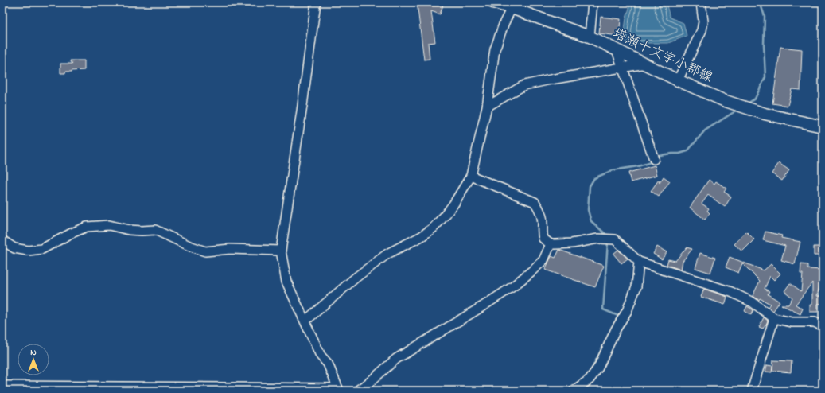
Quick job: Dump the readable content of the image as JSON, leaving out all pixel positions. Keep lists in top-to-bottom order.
{
  "streets": {
    "main road": ["塔瀬十文字小郡線"]
  },
  "north": "top"
}
